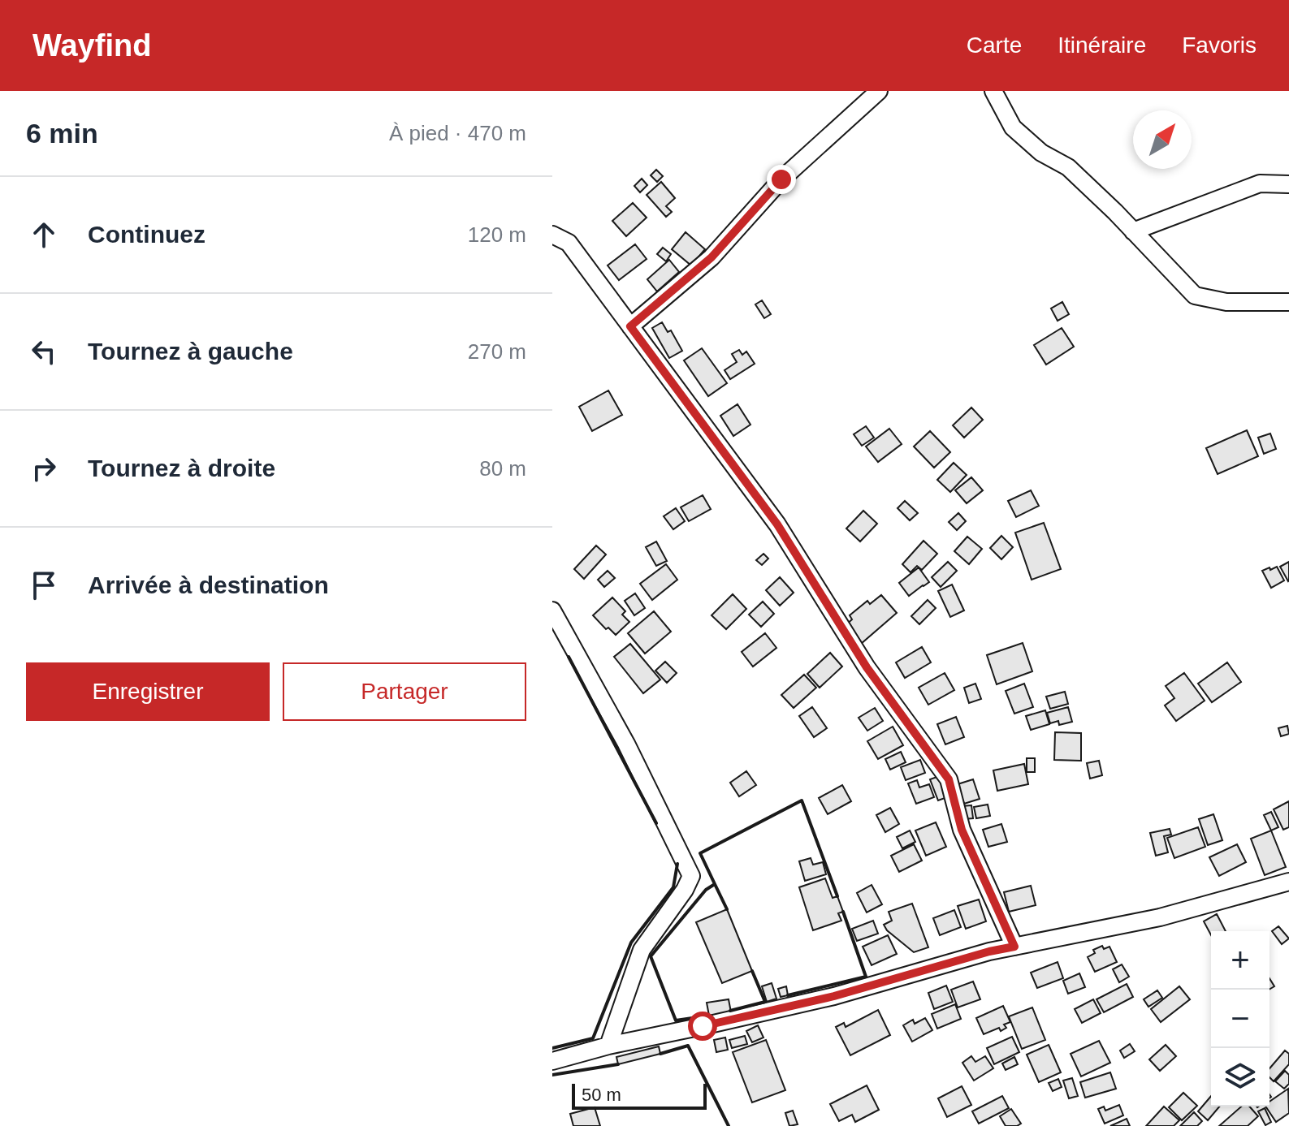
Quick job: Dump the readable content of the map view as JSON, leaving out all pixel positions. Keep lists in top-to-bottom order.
{
  "scale_bar": "50 m",
  "north": "top right",
  "page": {
    "header": "Wayfind",
    "nav": ["Carte", "Itinéraire", "Favoris"],
    "heading": ["6 min", "À pied · 470 m"],
    "list": [
      ["Continuez", "120 m"],
      ["Tournez à gauche", "270 m"],
      ["Tournez à droite", "80 m"],
      "Arrivée à destination"
    ],
    "buttons": ["Enregistrer", "Partager"],
    "map_buttons": ["+", "−"],
    "scale": "50 m"
  }
}
